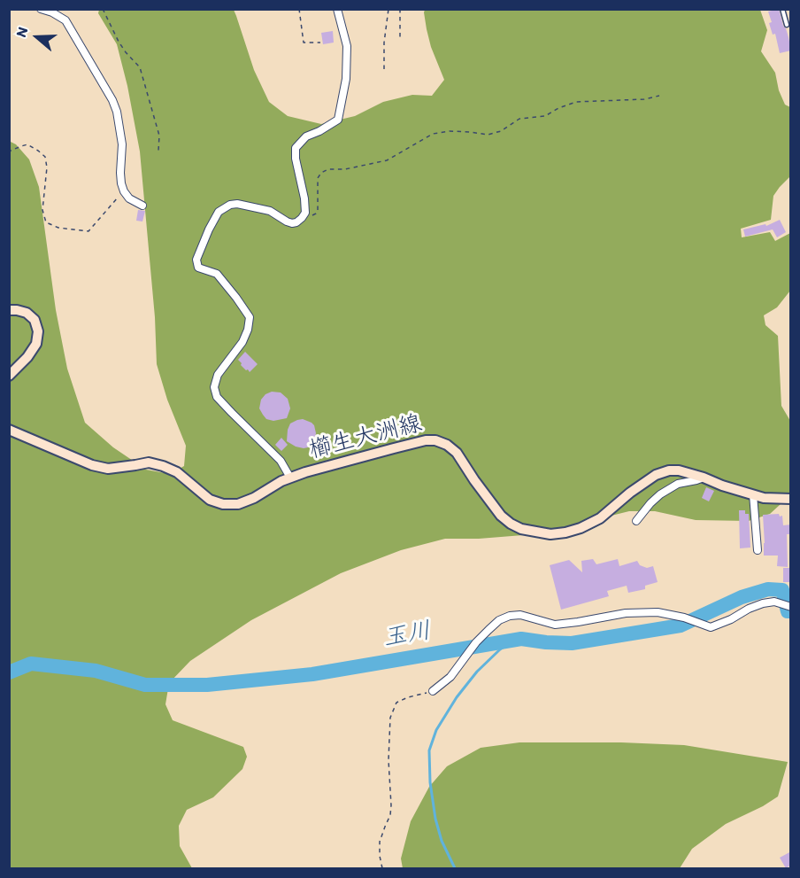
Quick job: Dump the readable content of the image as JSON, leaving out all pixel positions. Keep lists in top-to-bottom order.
{
  "streets": {
    "main road": ["櫛生大洲線"]
  },
  "water": ["玉川"],
  "north": "left"
}
